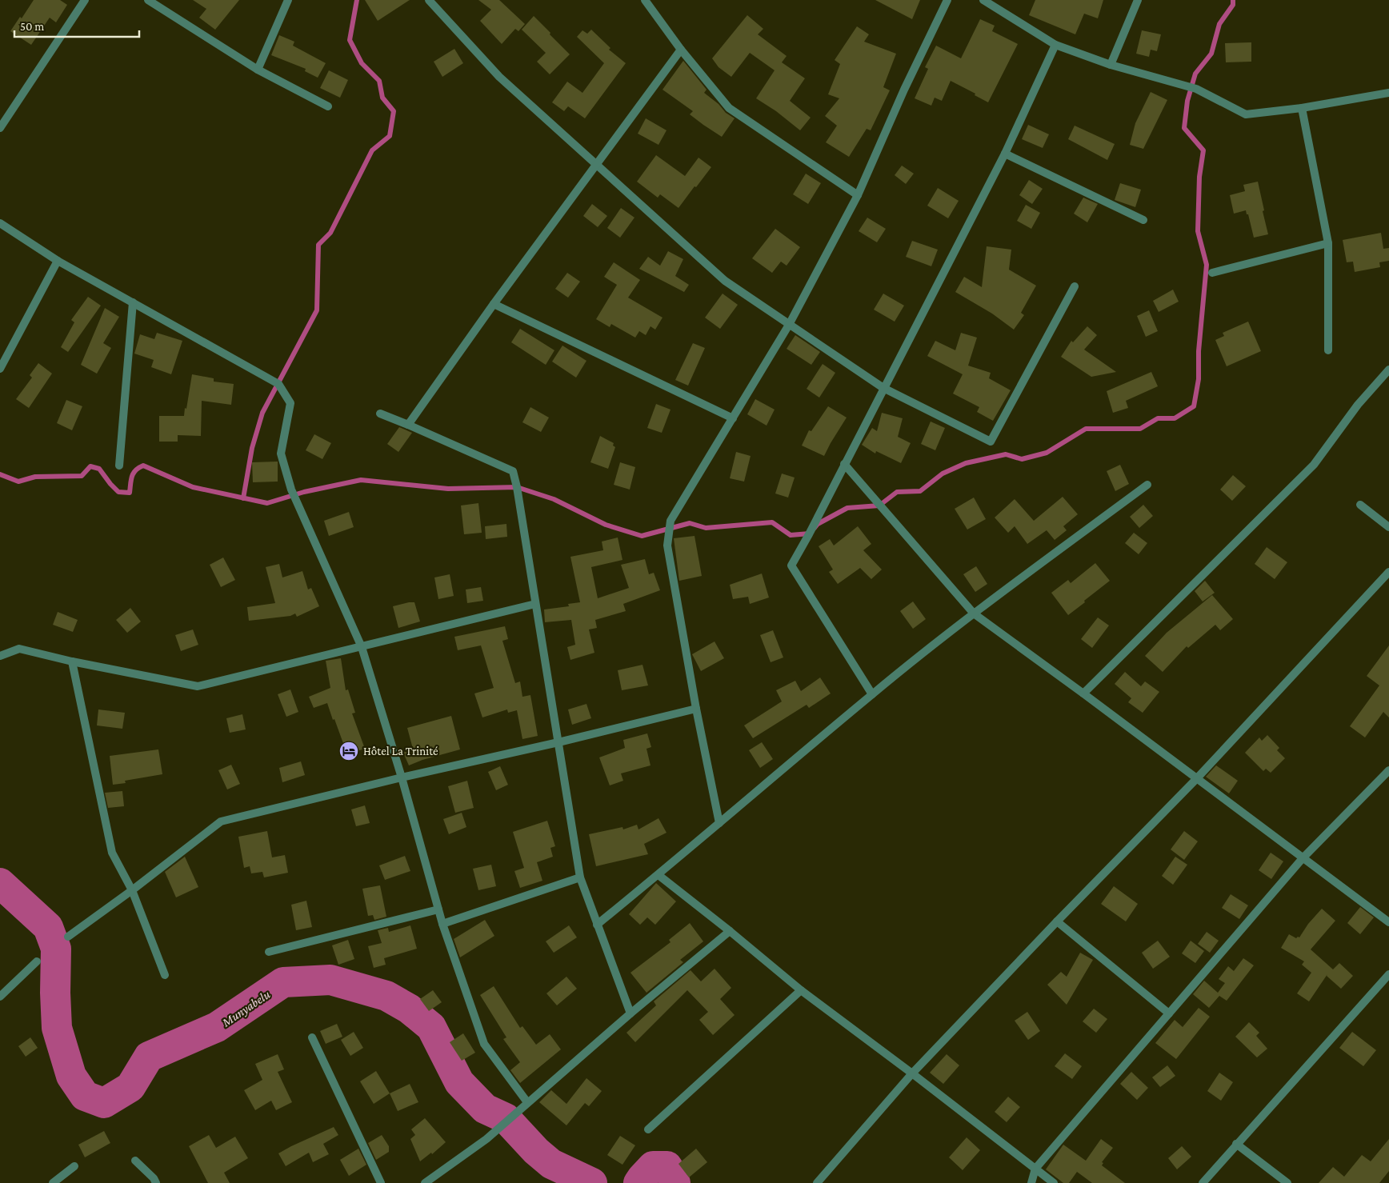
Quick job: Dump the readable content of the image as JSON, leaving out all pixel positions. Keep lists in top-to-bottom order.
{
  "water": ["Munyabelu"],
  "places": {
    "hotel": ["Hôtel La Trinité"]
  },
  "scale_bar": "50 m"
}
